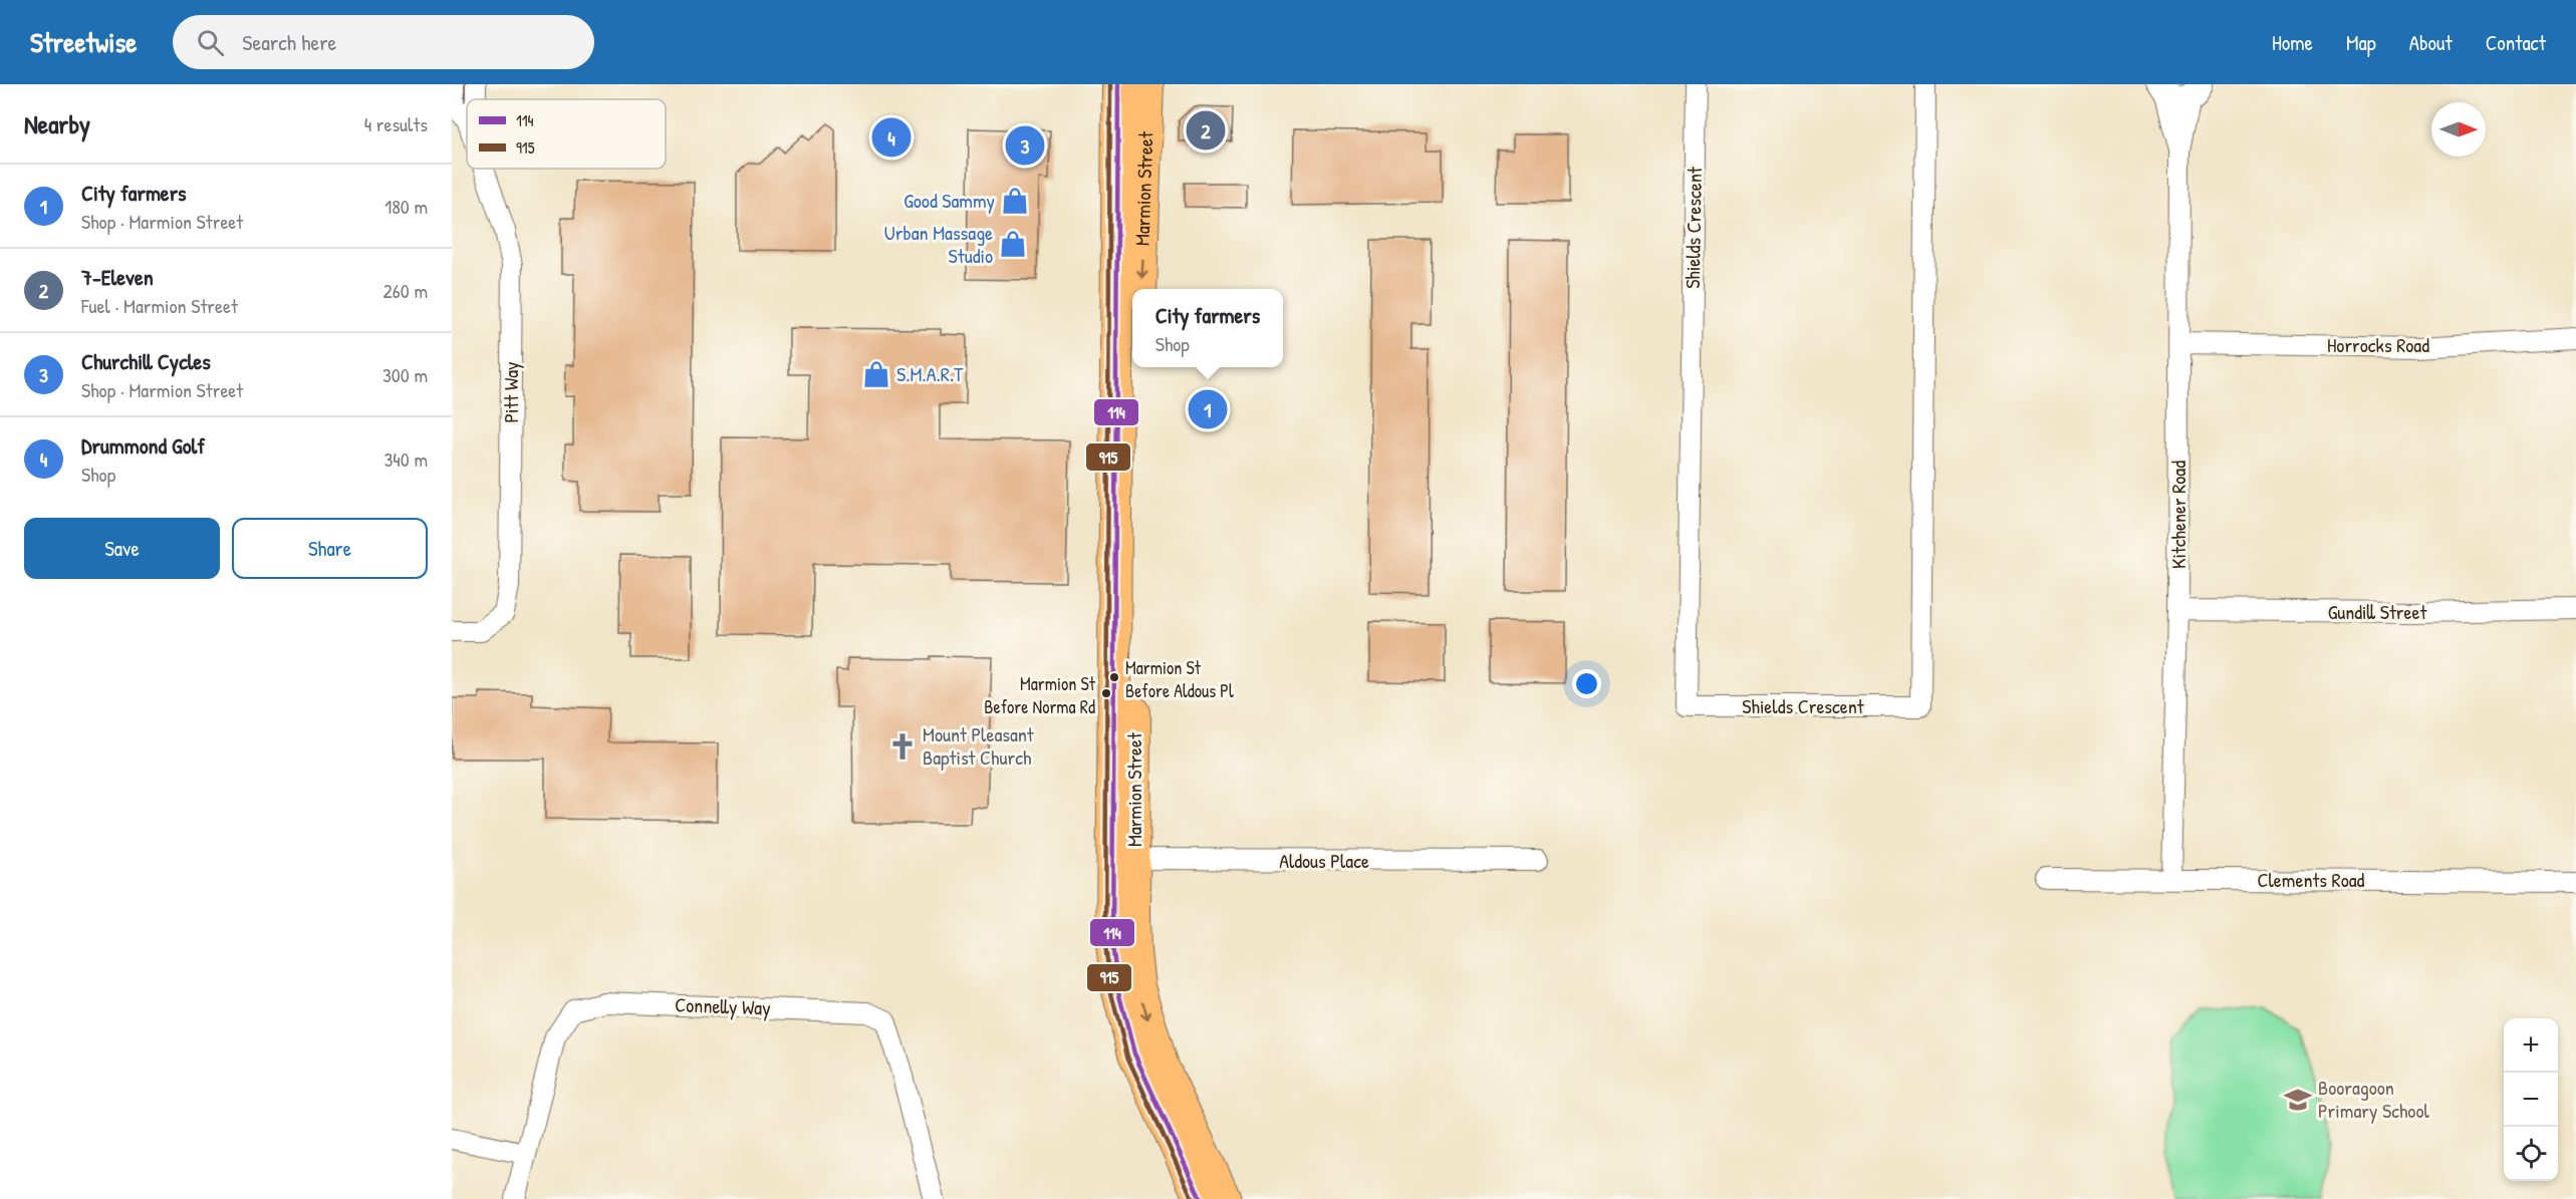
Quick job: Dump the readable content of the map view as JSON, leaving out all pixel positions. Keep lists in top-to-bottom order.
{
  "streets": {
    "main road": ["Marmion Street"],
    "street": [
      "Shields Crescent",
      "Horrocks Road",
      "Pitt Way",
      "Kitchener Road",
      "Gundill Street",
      "Aldous Place",
      "Clements Road",
      "Connelly Way"
    ]
  },
  "crossings": [
    ["Marmion Street", "Aldous Place"],
    ["Horrocks Road", "Kitchener Road"],
    ["Kitchener Road", "Gundill Street"],
    ["Kitchener Road", "Clements Road"]
  ],
  "places": {
    "shop": ["Good Sammy", "Urban Massage Studio", "S.M.A.R.T"],
    "other": ["Marmion St Before Aldous Pl", "Marmion St Before Norma Rd"],
    "church": ["Mount Pleasant Baptist Church"],
    "school or university": ["Booragoon Primary School"]
  },
  "lines": ["transit line 114", "transit line 915"],
  "legend": ["114", "915"],
  "north": "right",
  "page": {
    "header": "Streetwise",
    "search": "Search here",
    "nav": [
      "Home",
      "Map",
      "About",
      "Contact"
    ],
    "heading": ["Nearby", "4 results"],
    "pins": [
      "2",
      "4",
      "3",
      "1"
    ],
    "list": [
      {
        "mark": "1",
        "name": "City farmers",
        "note": "Shop · Marmion Street",
        "value": "180 m"
      },
      {
        "mark": "2",
        "name": "7-Eleven",
        "note": "Fuel · Marmion Street",
        "value": "260 m"
      },
      {
        "mark": "3",
        "name": "Churchill Cycles",
        "note": "Shop · Marmion Street",
        "value": "300 m"
      },
      {
        "mark": "4",
        "name": "Drummond Golf",
        "note": "Shop",
        "value": "340 m"
      }
    ],
    "popup": ["City farmers", "Shop"],
    "buttons": ["Save", "Share"],
    "map_buttons": ["+", "−"]
  }
}
